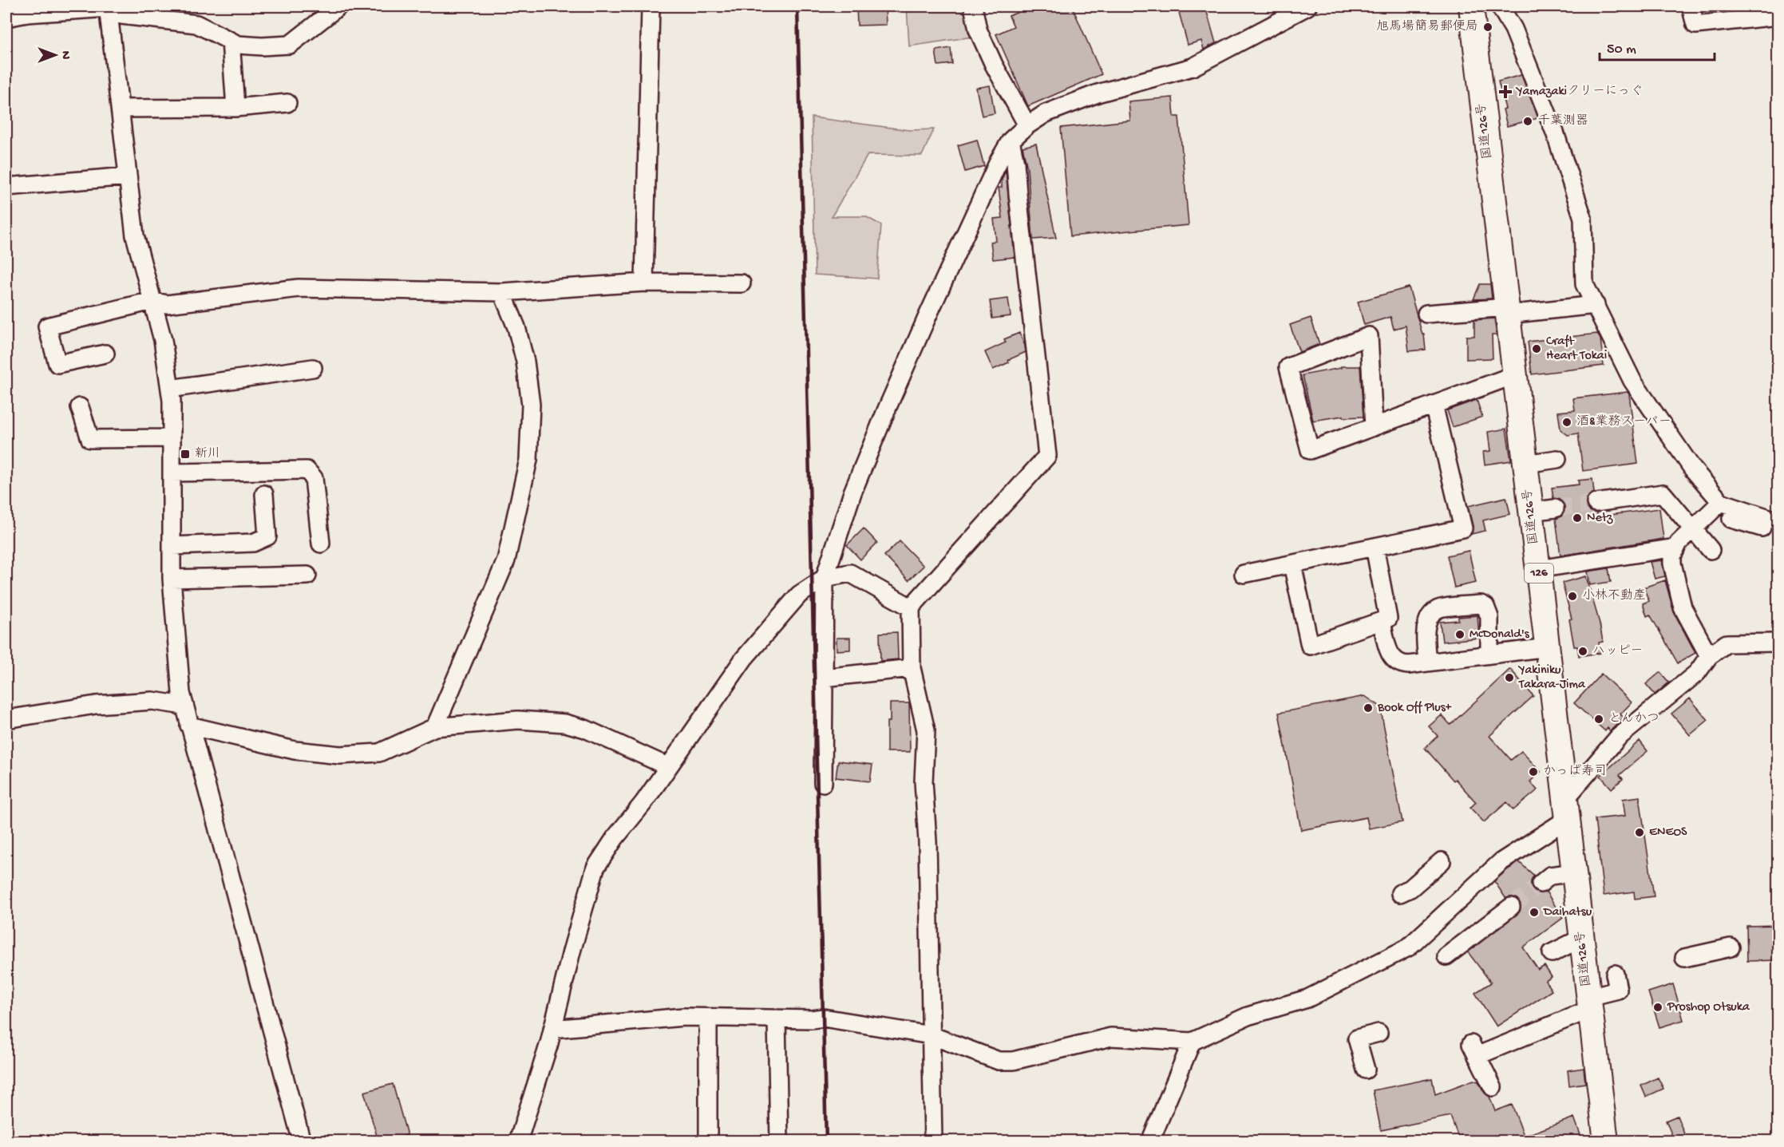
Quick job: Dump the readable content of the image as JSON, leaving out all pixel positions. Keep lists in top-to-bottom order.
{
  "streets": {
    "highway": ["国道126号", "126"]
  },
  "places": {
    "other": [
      "旭馬場簡易郵便局",
      "千葉測器",
      "Craft Heart Tokai",
      "酒&業務スーパー",
      "Netz",
      "小林不動產",
      "McDonald's",
      "ハッピー",
      "Yakiniku Takara-Jima",
      "Book Off Plus+",
      "とんかつ",
      "かっぱ寿司",
      "ENEOS",
      "Daihatsu",
      "Proshop Otsuka"
    ],
    "health": ["Yamazakiクリーにっぐ"],
    "transit": ["新川"]
  },
  "scale_bar": "50 m",
  "north": "right"
}
